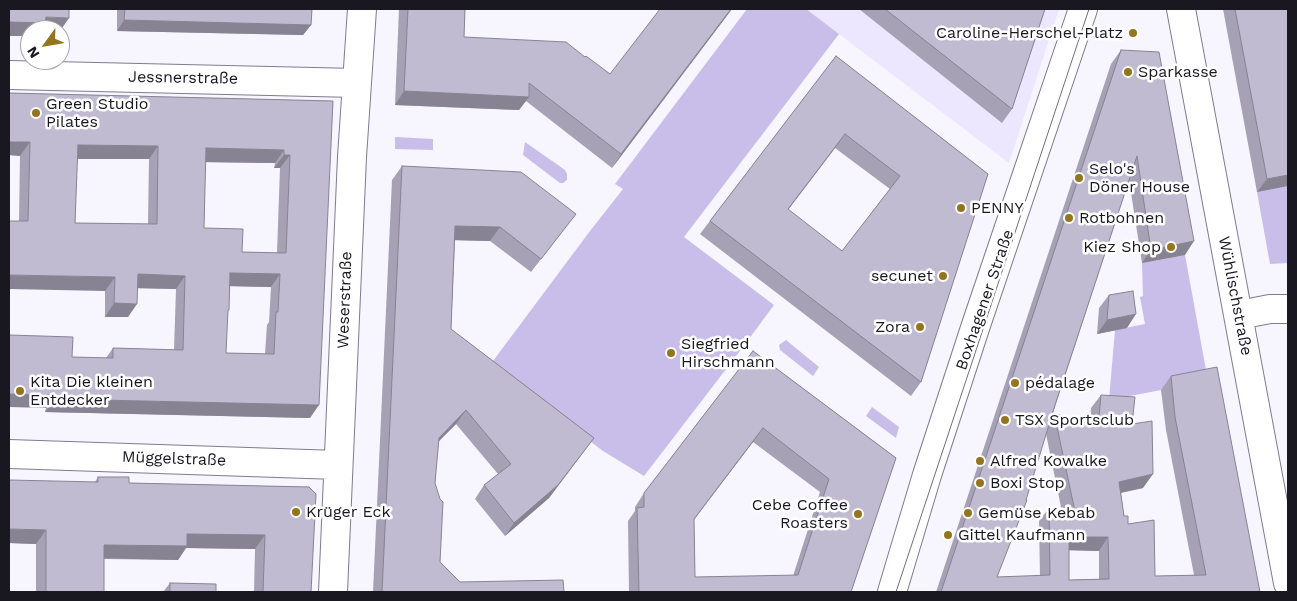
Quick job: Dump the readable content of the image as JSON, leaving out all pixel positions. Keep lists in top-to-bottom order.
{
  "streets": {
    "street": [
      "Jessnerstraße",
      "Wühlischstraße",
      "Weserstraße",
      "Boxhagener Straße",
      "Müggelstraße"
    ]
  },
  "crossings": [
    ["Jessnerstraße", "Weserstraße"],
    ["Weserstraße", "Müggelstraße"]
  ],
  "places": [
    "Caroline-Herschel-Platz",
    "Sparkasse",
    "Green Studio Pilates",
    "Selo's Döner House",
    "PENNY",
    "Rotbohnen",
    "Kiez Shop",
    "secunet",
    "Zora",
    "Siegfried Hirschmann",
    "pédalage",
    "Kita Die kleinen Entdecker",
    "TSX Sportsclub",
    "Alfred Kowalke",
    "Boxi Stop",
    "Krüger Eck",
    "Gemüse Kebab",
    "Cebe Coffee Roasters",
    "Gittel Kaufmann"
  ],
  "north": "bottom left"
}
